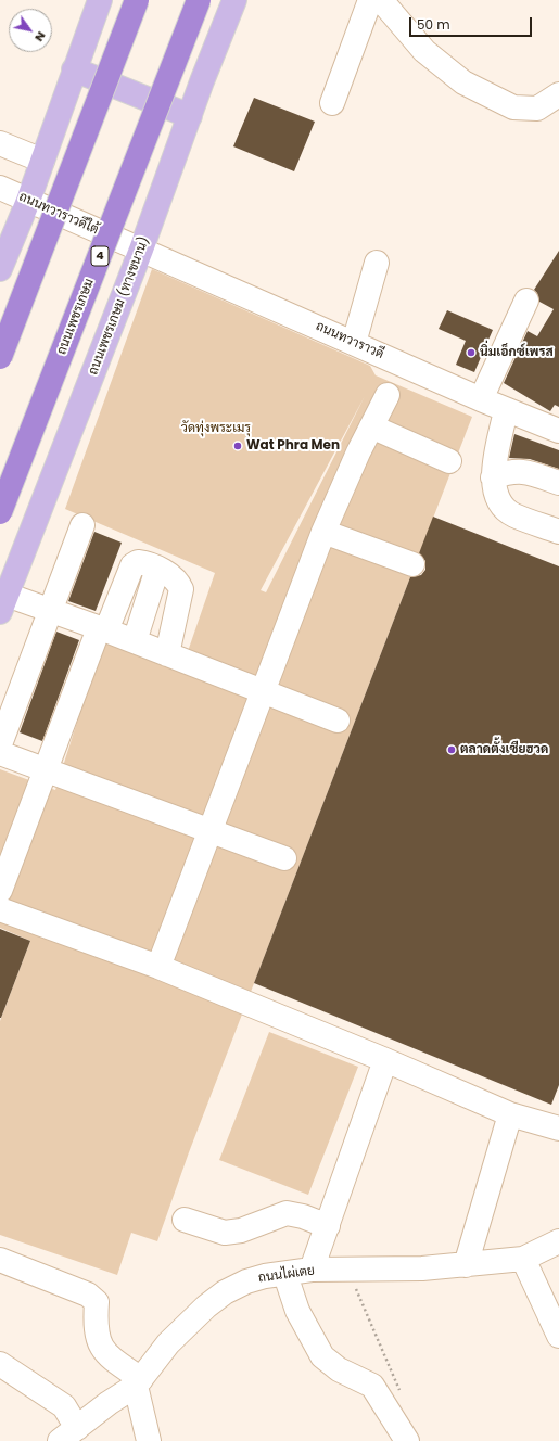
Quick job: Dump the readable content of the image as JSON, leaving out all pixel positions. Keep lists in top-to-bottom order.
{
  "streets": {
    "highway": ["4", "ถนนเพชรเกษม"],
    "main road": ["ถนนเพชรเกษม (ทางขนาน)"],
    "street": ["ถนนทวาราวดีใต้", "ถนนทวาราวดี", "ถนนไผ่เตย"]
  },
  "crossings": [
    ["ถนนทวาราวดีใต้", "ถนนเพชรเกษม (ทางขนาน)"],
    ["ถนนทวาราวดีใต้", "ถนนทวาราวดี"],
    ["ถนนเพชรเกษม (ทางขนาน)", "ถนนทวาราวดี"]
  ],
  "parks": ["วัดทุ่งพระเมรุ"],
  "places": ["นิ่มเอ็กซ์เพรส", "Wat Phra Men", "ตลาดตั้งเซียฮวด"],
  "scale_bar": "50 m",
  "north": "bottom right"
}
